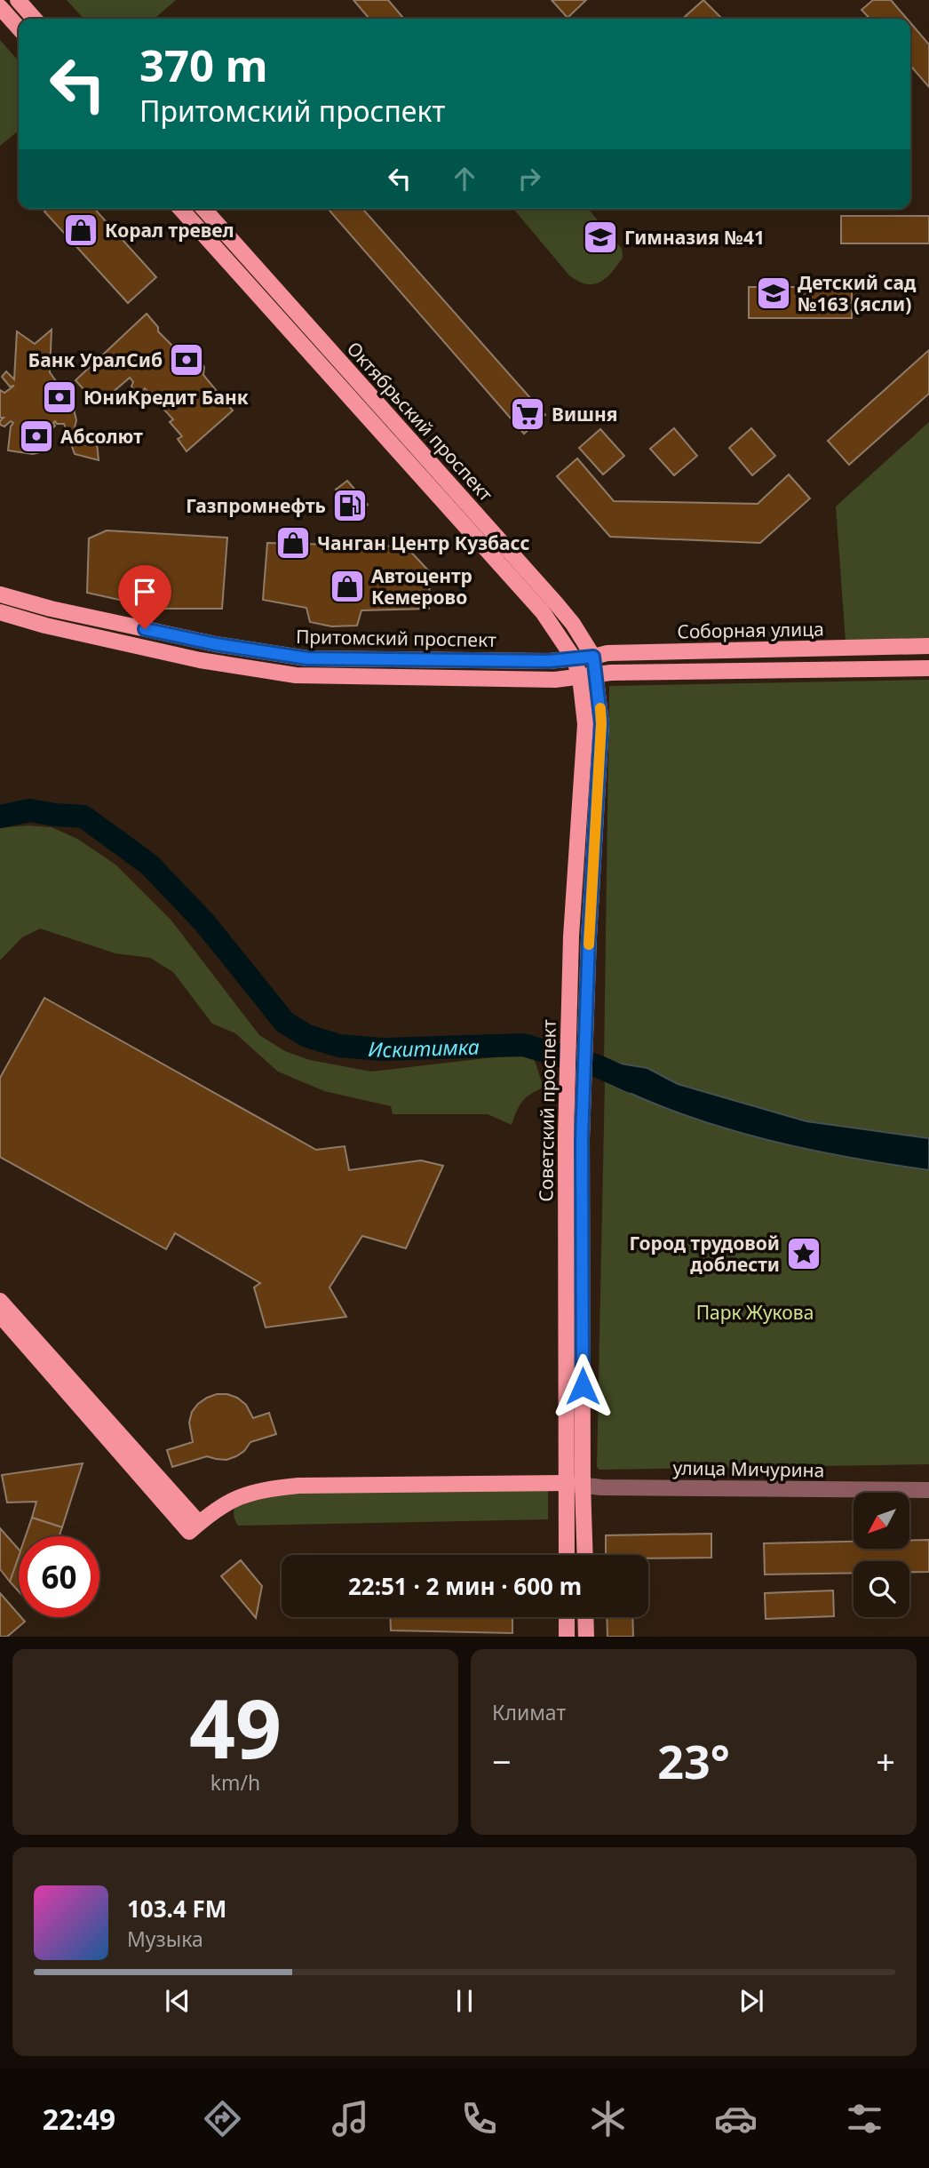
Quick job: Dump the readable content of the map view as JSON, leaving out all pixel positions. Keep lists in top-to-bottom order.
{
  "streets": {
    "main road": [
      "Октябрьский проспект",
      "Соборная улица",
      "Притомский проспект",
      "Советский проспект"
    ],
    "street": ["улица Мичурина"]
  },
  "crossings": [
    ["Октябрьский проспект", "Соборная улица"],
    ["Октябрьский проспект", "Притомский проспект"],
    ["Октябрьский проспект", "Советский проспект"],
    ["Соборная улица", "Притомский проспект"],
    ["Соборная улица", "Советский проспект"],
    ["Притомский проспект", "Советский проспект"],
    ["Советский проспект", "улица Мичурина"]
  ],
  "water": ["Искитимка"],
  "parks": ["Парк Жукова"],
  "places": {
    "shop": ["Корал тревел", "Чанган Центр Кузбасс", "Автоцентр Кемерово"],
    "school or university": ["Гимназия №41", "Детский сад №163 (ясли)"],
    "bank": ["Банк УралСиб", "ЮниКредит Банк", "Абсолют"],
    "supermarket": ["Вишня"],
    "fuel station": ["Газпромнефть"],
    "place": ["Город трудовой доблести"]
  },
  "north": "bottom left",
  "page": {
    "turn": ["370 m", "Притомский проспект"],
    "limit": "60",
    "trip": "22:51 · 2 мин · 600 m",
    "tile": [
      ["49", "km/h"],
      "Климат"
    ],
    "heat": ["−", "23°", "+"],
    "song": ["103.4 FM", "Музыка"],
    "tabs": "22:49"
  }
}
